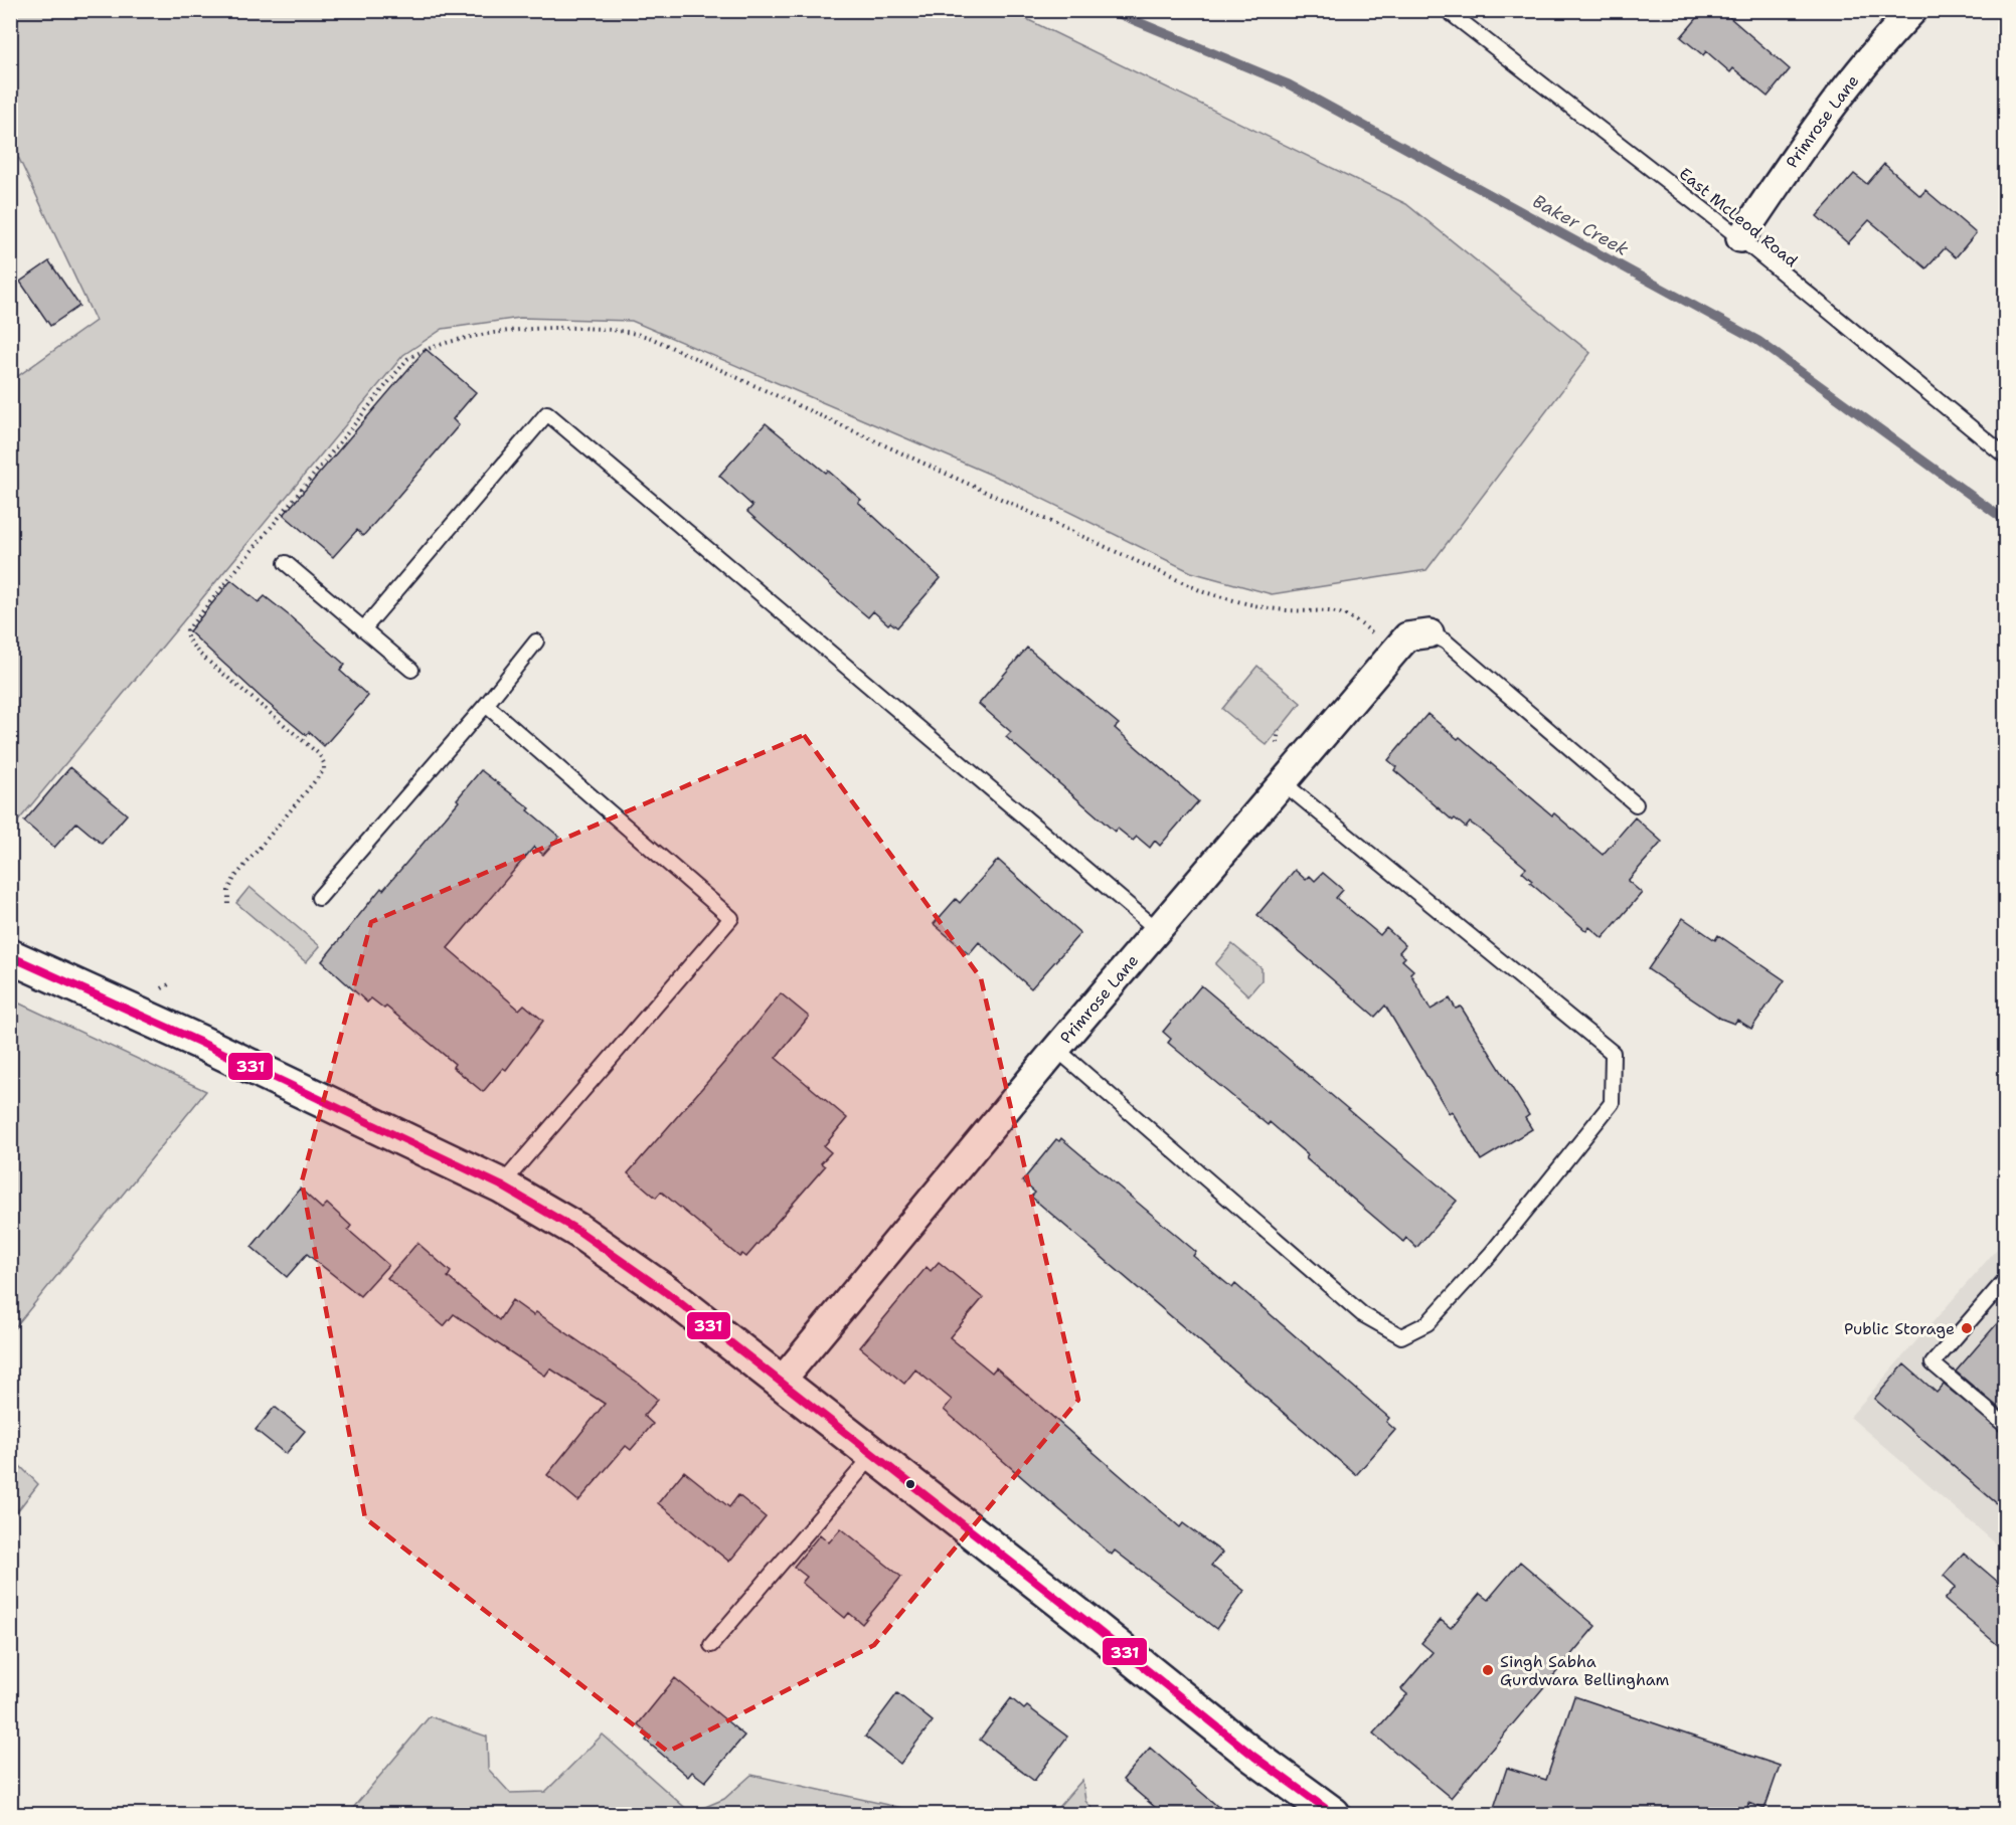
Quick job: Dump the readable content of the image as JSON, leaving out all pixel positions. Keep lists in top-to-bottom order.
{
  "streets": {
    "street": ["Primrose Lane"],
    "lane": ["East McLeod Road"]
  },
  "crossings": [
    ["Primrose Lane", "East McLeod Road"]
  ],
  "water": ["Baker Creek"],
  "places": ["Public Storage", "Singh Sabha Gurdwara Bellingham"],
  "lines": ["transit line 331"]
}
